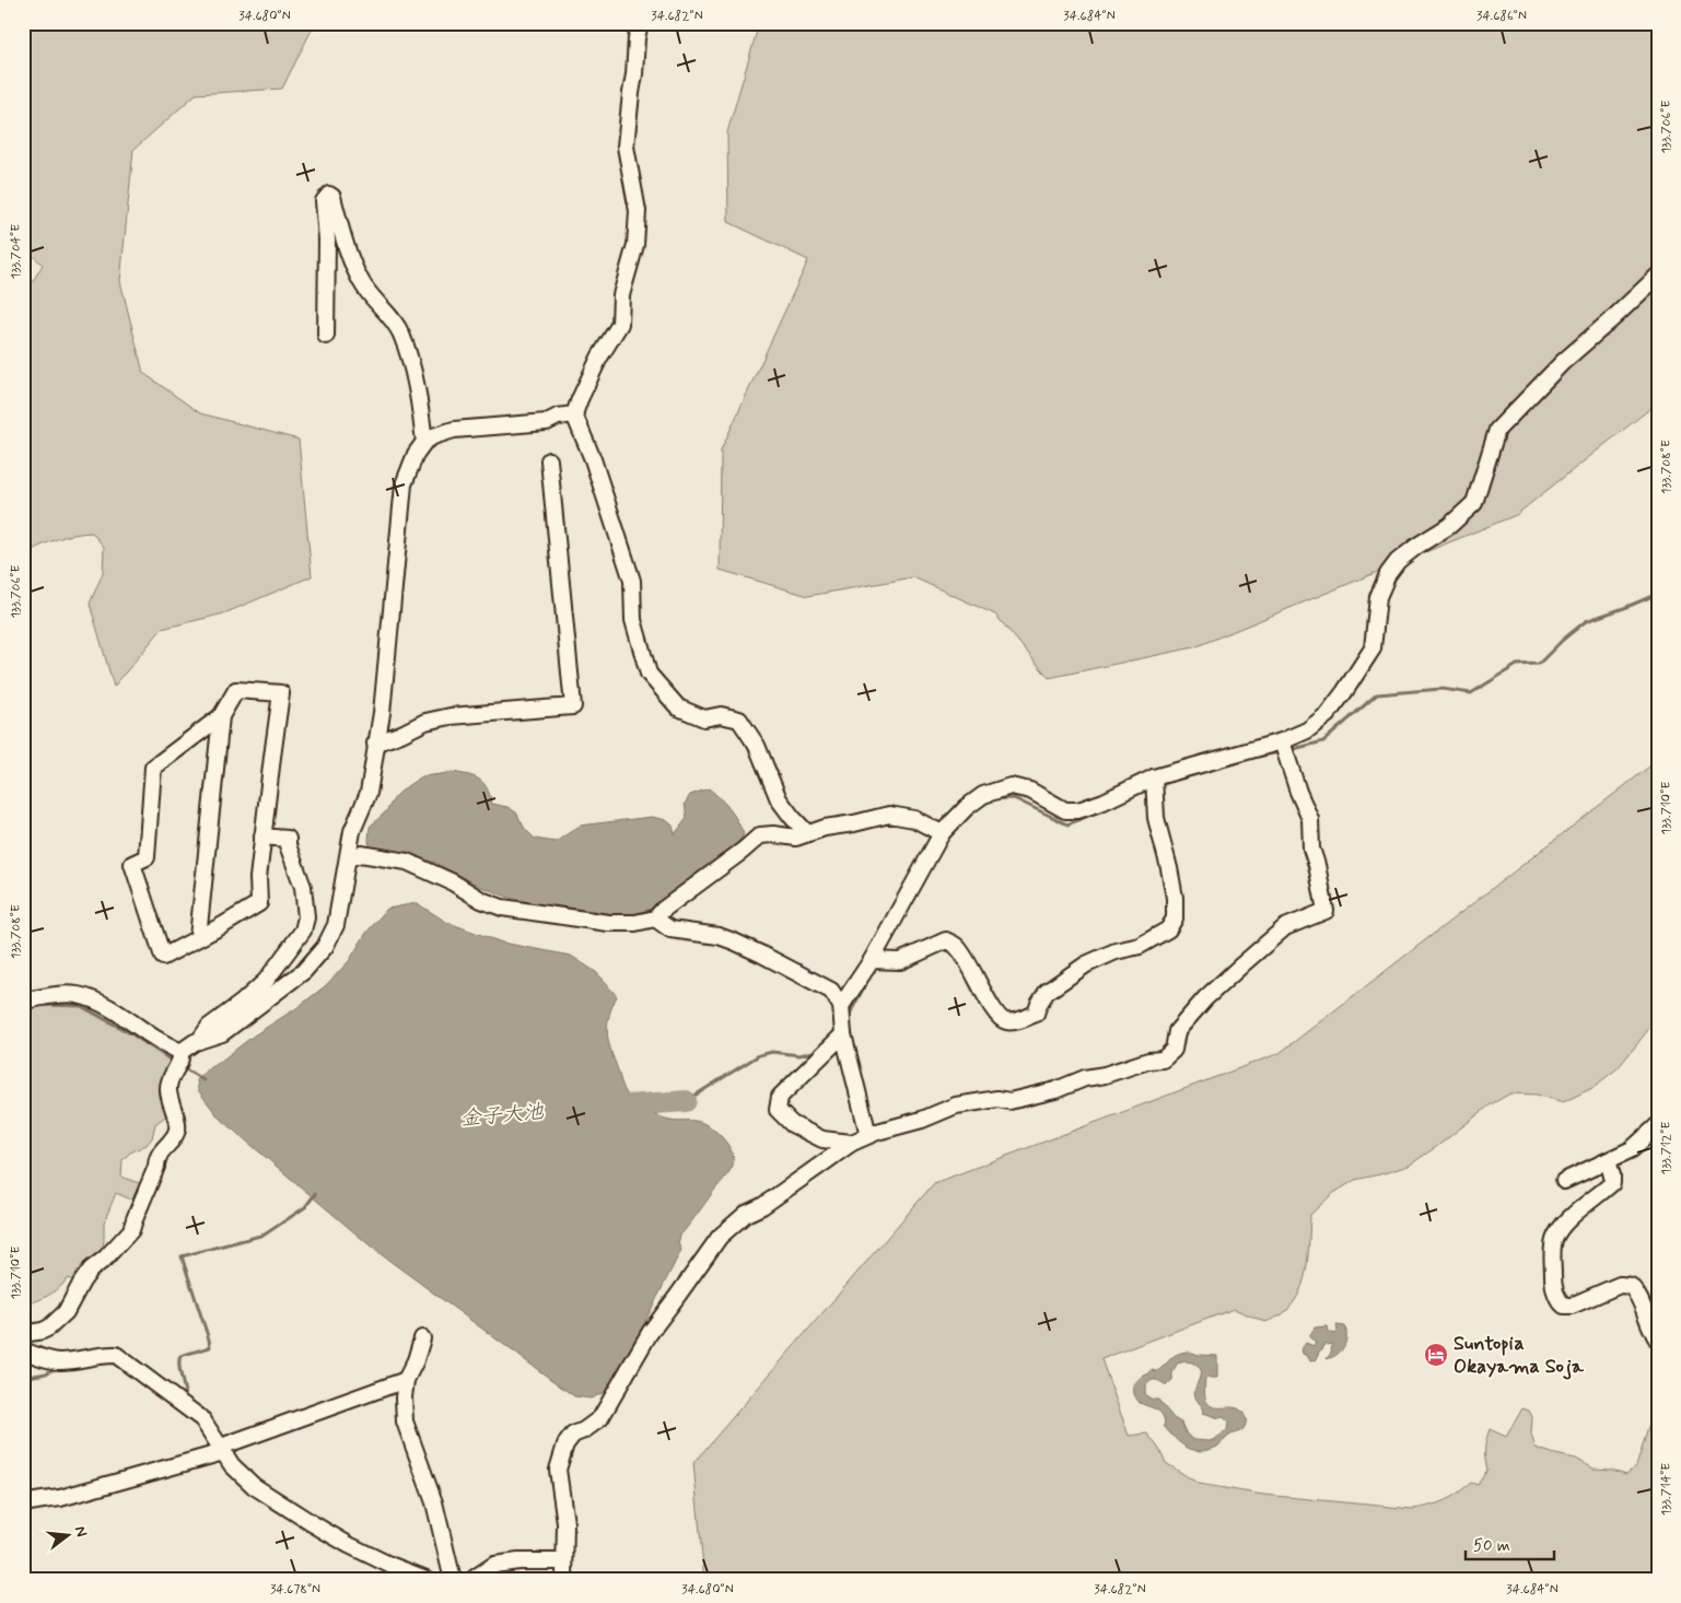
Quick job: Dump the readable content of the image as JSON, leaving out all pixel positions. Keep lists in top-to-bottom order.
{
  "water": ["金子大池"],
  "places": {
    "hotel": ["Suntopia Okayama Soja"]
  },
  "scale_bar": "50 m",
  "north": "right",
  "coordinates": [
    "34.680°N",
    "34.682°N",
    "34.684°N",
    "34.686°N",
    "133.706°E",
    "133.704°E",
    "133.708°E",
    "133.710°E",
    "133.712°E",
    "133.714°E",
    "34.678°N"
  ]
}
